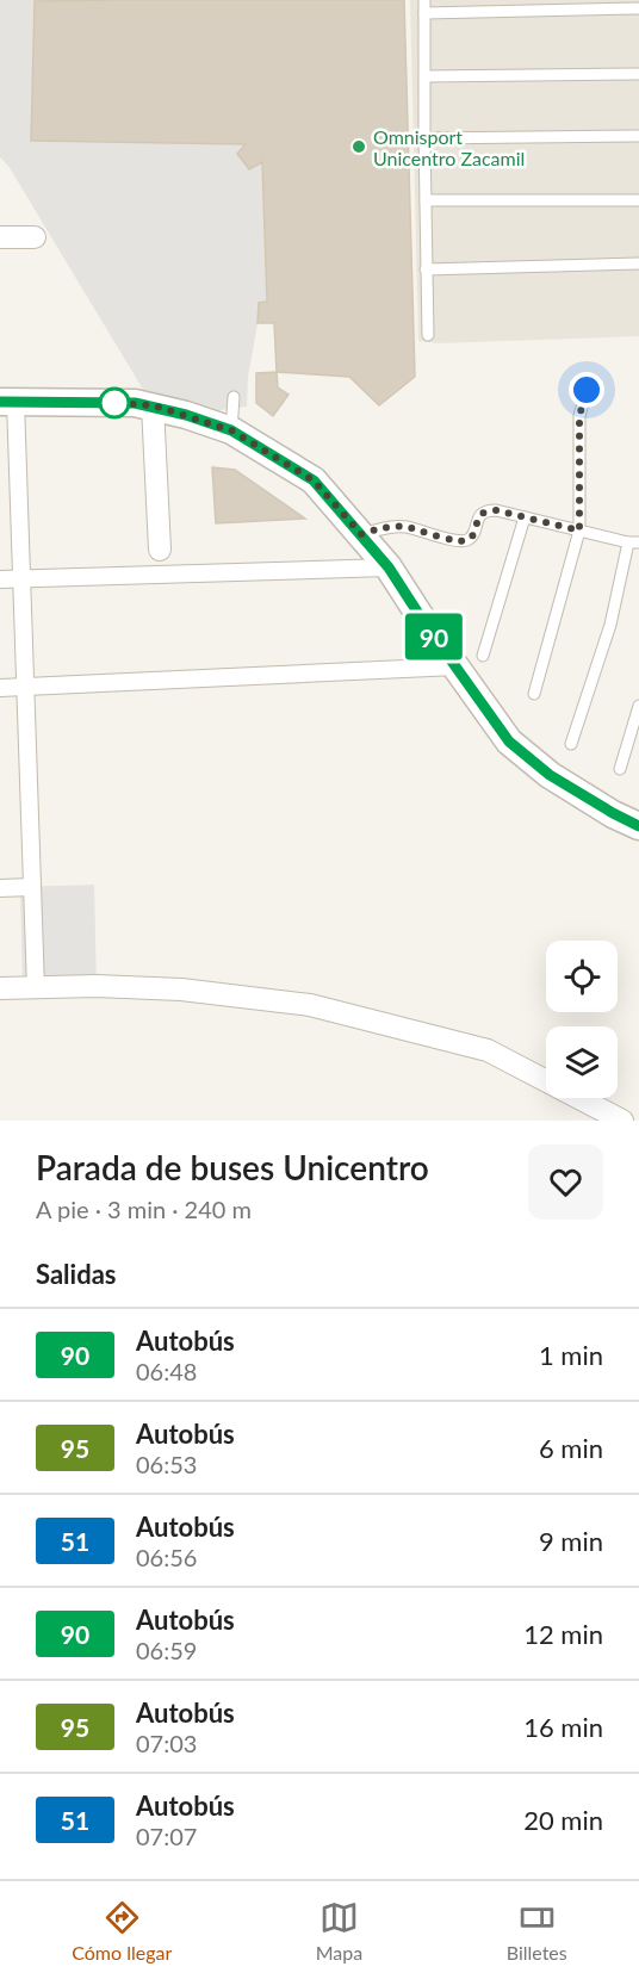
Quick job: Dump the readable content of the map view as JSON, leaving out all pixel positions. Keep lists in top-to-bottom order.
{
  "places": ["Omnisport Unicentro Zacamil"],
  "lines": ["bus line 90"],
  "page": {
    "on_map": "90",
    "heading": [
      ["Parada de buses Unicentro", "A pie · 3 min · 240 m"],
      "Salidas"
    ],
    "list": [
      {
        "mark": "90",
        "name": "Autobús",
        "note": "06:48",
        "value": "1 min"
      },
      {
        "mark": "95",
        "name": "Autobús",
        "note": "06:53",
        "value": "6 min"
      },
      {
        "mark": "51",
        "name": "Autobús",
        "note": "06:56",
        "value": "9 min"
      },
      {
        "mark": "90",
        "name": "Autobús",
        "note": "06:59",
        "value": "12 min"
      },
      {
        "mark": "95",
        "name": "Autobús",
        "note": "07:03",
        "value": "16 min"
      },
      {
        "mark": "51",
        "name": "Autobús",
        "note": "07:07",
        "value": "20 min"
      }
    ],
    "tabs": ["Cómo llegar", "Mapa", "Billetes"]
  }
}
